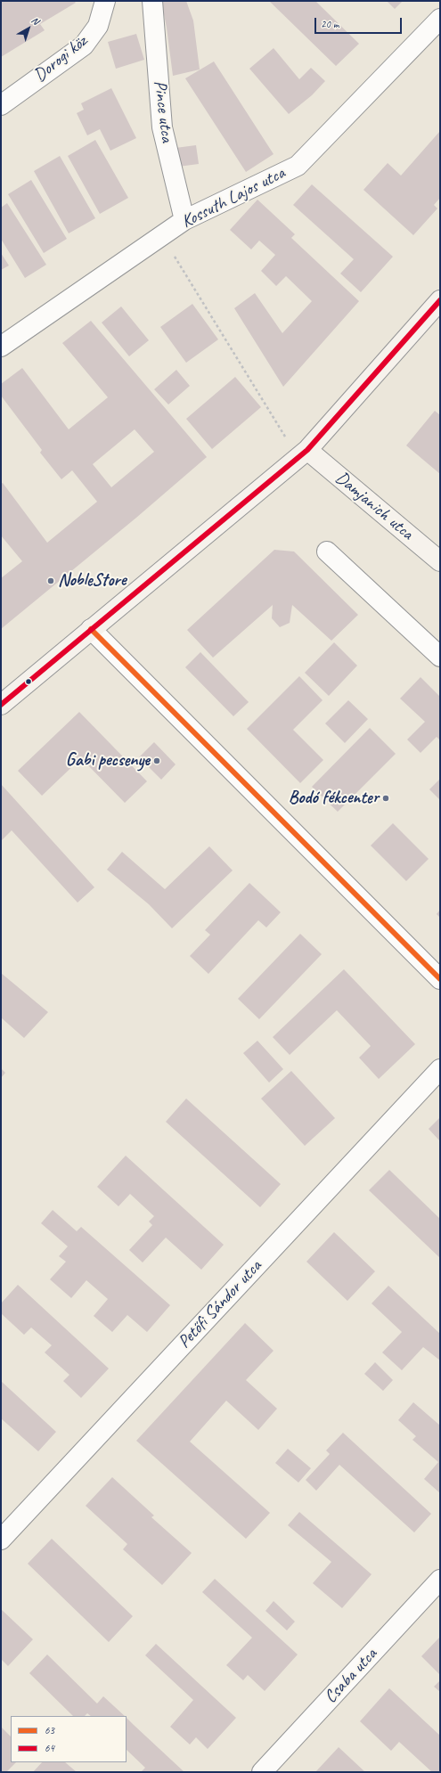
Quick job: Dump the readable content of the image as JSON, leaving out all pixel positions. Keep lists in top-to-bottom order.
{
  "streets": {
    "street": [
      "Dorogi köz",
      "Pince utca",
      "Kossuth Lajos utca",
      "Damjanich utca",
      "Petőfi Sándor utca",
      "Csaba utca"
    ]
  },
  "crossings": [
    ["Pince utca", "Kossuth Lajos utca"]
  ],
  "places": ["NobleStore", "Gabi pecsenye", "Bodó fékcenter"],
  "lines": ["transit line 64", "transit line 63"],
  "legend": ["63", "64"],
  "scale_bar": "20 m",
  "north": "top right"
}
